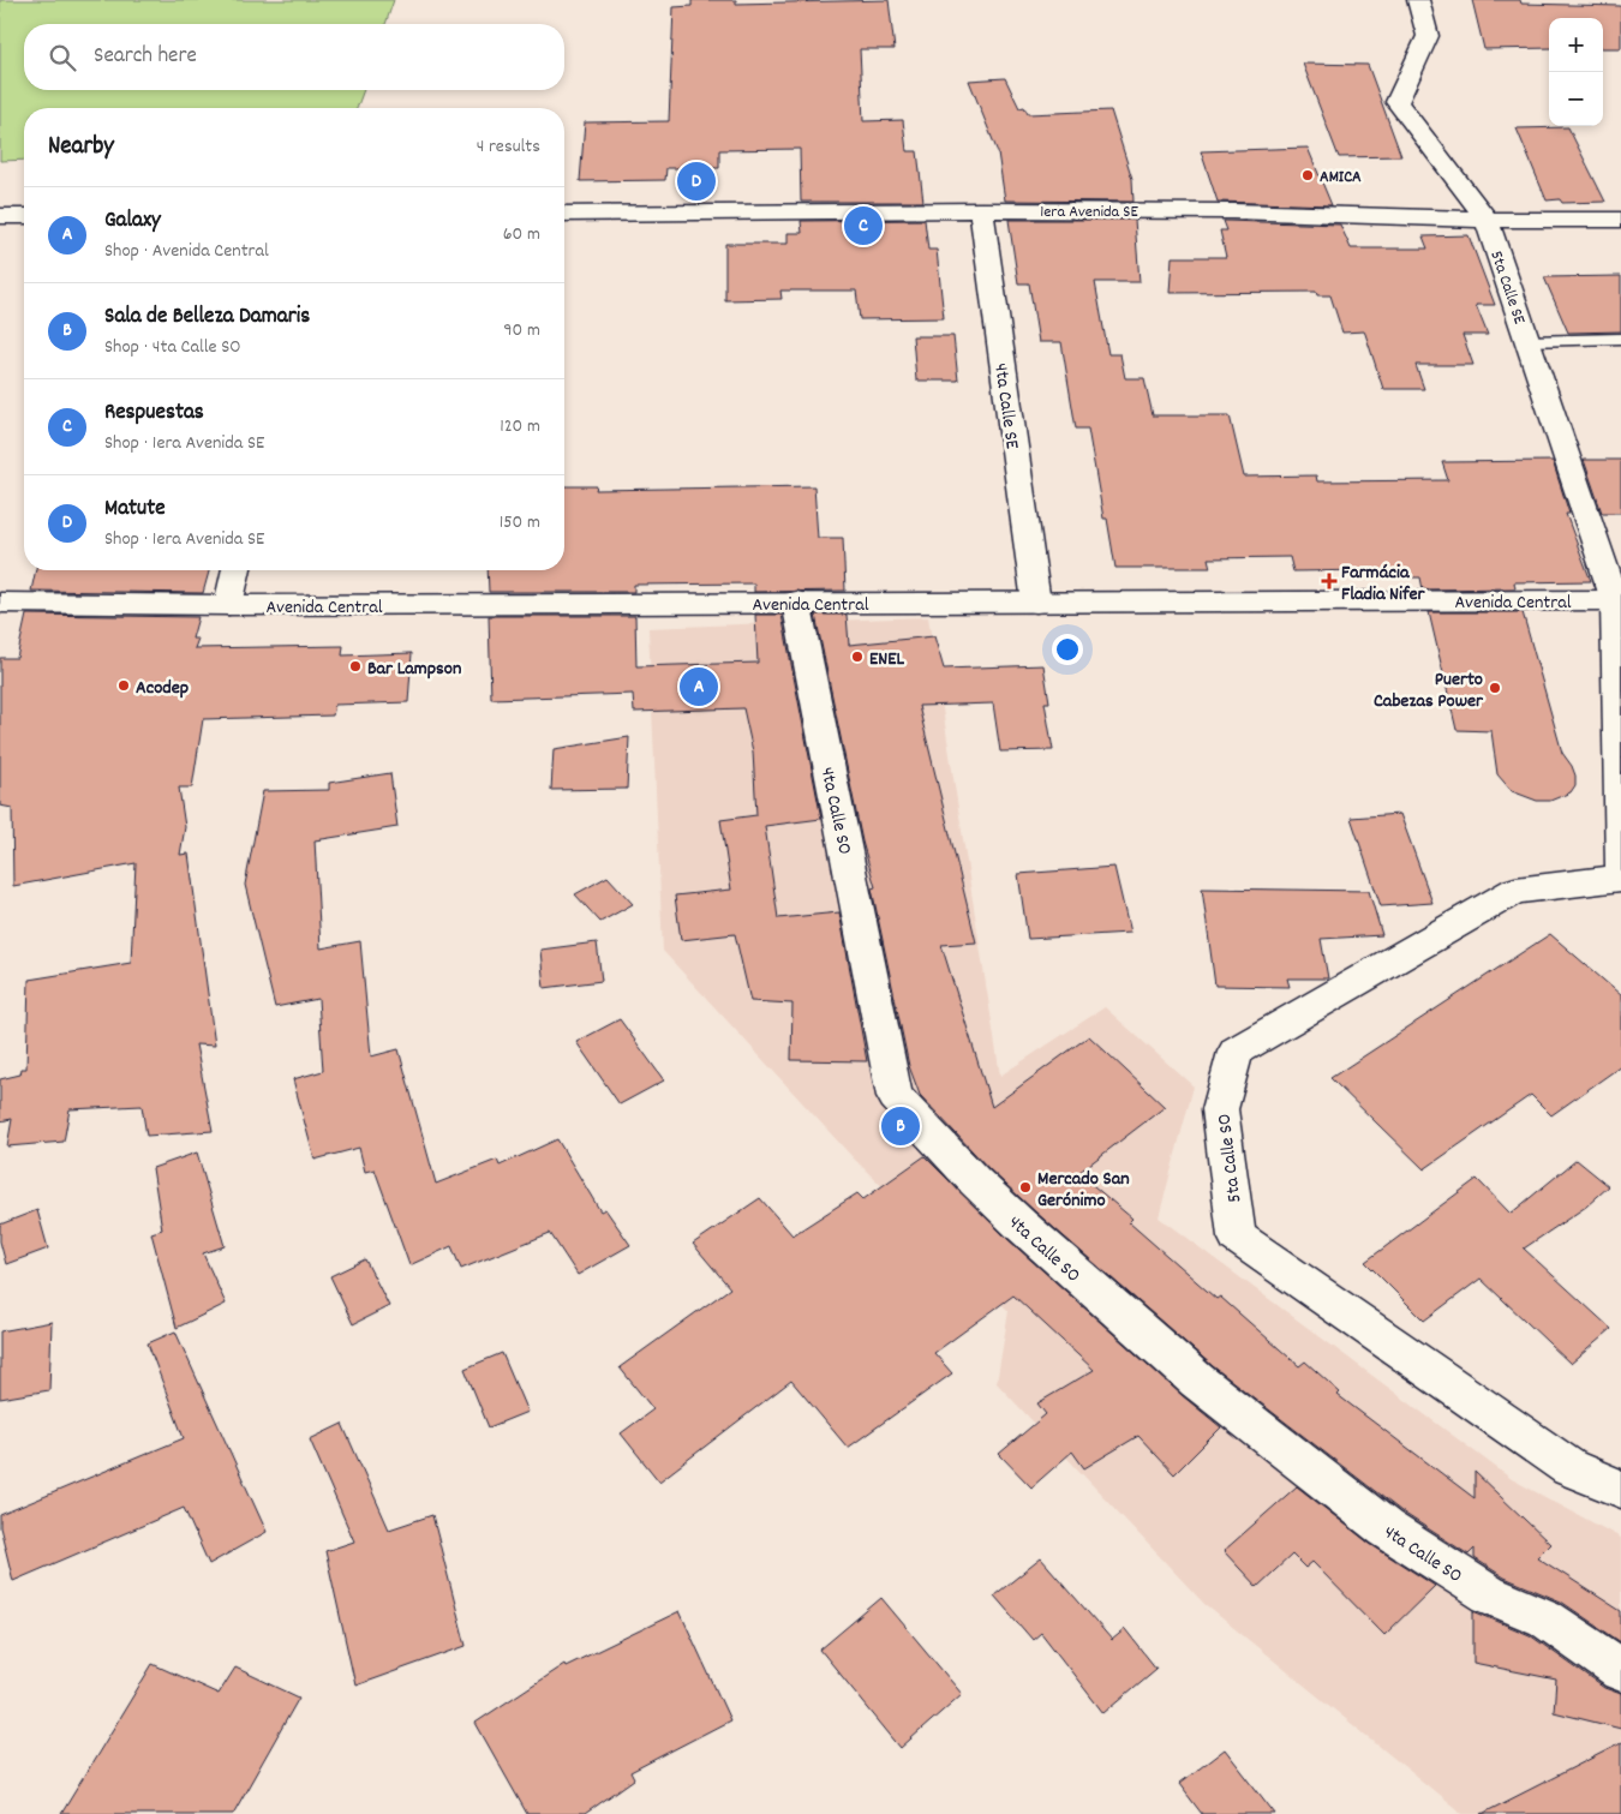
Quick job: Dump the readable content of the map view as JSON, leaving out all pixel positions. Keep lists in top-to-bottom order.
{
  "streets": {
    "street": [
      "1era Avenida SE",
      "5ta Calle SE",
      "4ta Calle SE",
      "Avenida Central",
      "4ta Calle SO",
      "5ta Calle SO"
    ]
  },
  "crossings": [
    ["1era Avenida SE", "5ta Calle SE"],
    ["1era Avenida SE", "4ta Calle SE"],
    ["5ta Calle SE", "Avenida Central"],
    ["4ta Calle SE", "Avenida Central"],
    ["Avenida Central", "4ta Calle SO"]
  ],
  "places": {
    "other": [
      "AMICA",
      "ENEL",
      "Bar Lampson",
      "Acodep",
      "Puerto Cabezas Power",
      "Mercado San Gerónimo"
    ],
    "health": ["Farmácia Fladia Nifer"]
  },
  "page": {
    "map_buttons": ["+", "−"],
    "search": "Search here",
    "heading": ["Nearby", "4 results"],
    "pins": [
      "D",
      "C",
      "A",
      "B"
    ],
    "list": [
      {
        "mark": "A",
        "name": "Galaxy",
        "note": "Shop · Avenida Central",
        "value": "60 m"
      },
      {
        "mark": "B",
        "name": "Sala de Belleza Damaris",
        "note": "Shop · 4ta Calle SO",
        "value": "90 m"
      },
      {
        "mark": "C",
        "name": "Respuestas",
        "note": "Shop · 1era Avenida SE",
        "value": "120 m"
      },
      {
        "mark": "D",
        "name": "Matute",
        "note": "Shop · 1era Avenida SE",
        "value": "150 m"
      }
    ]
  }
}
